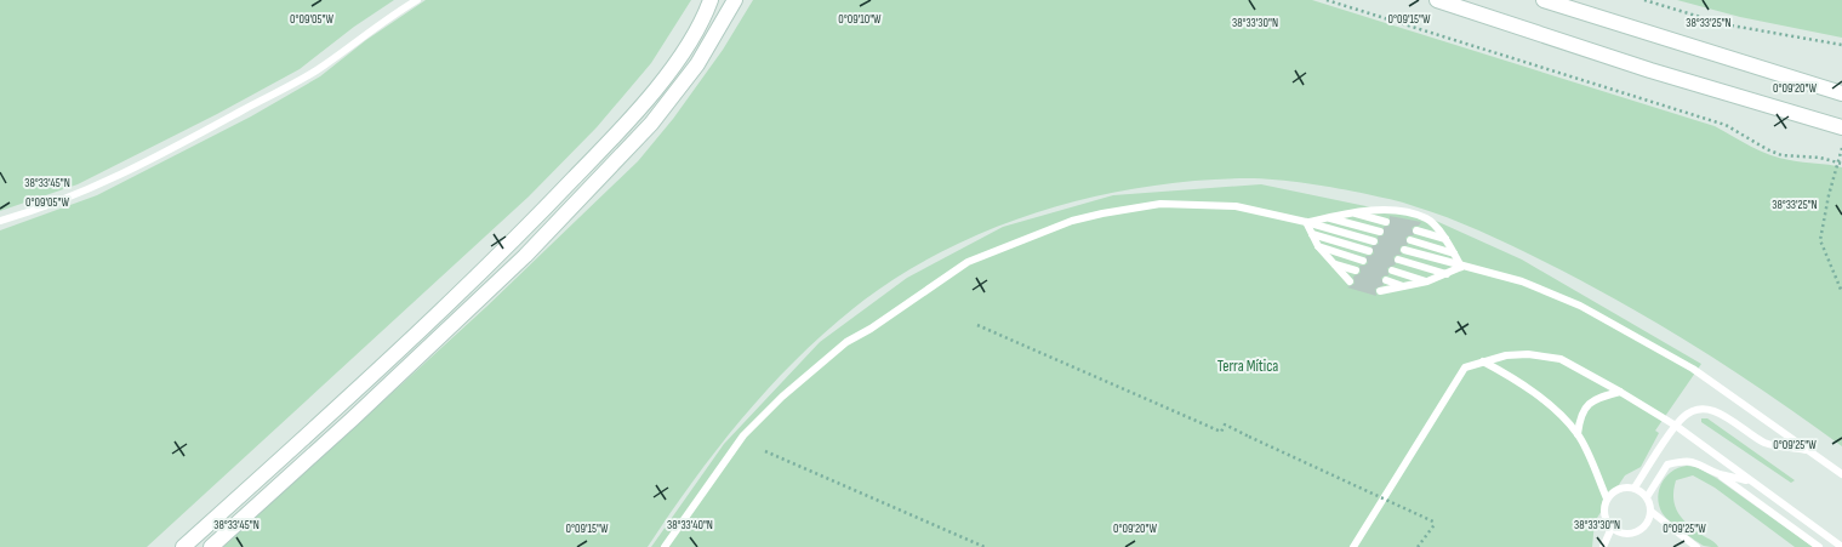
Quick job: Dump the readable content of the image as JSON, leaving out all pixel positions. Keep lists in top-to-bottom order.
{
  "parks": ["Terra Mítica"],
  "coordinates": [
    "0°09'05\"W",
    "0°09'10\"W",
    "0°09'15\"W",
    "38°33'30\"N",
    "38°33'25\"N",
    "0°09'20\"W",
    "38°33'45\"N",
    "0°09'25\"W",
    "38°33'40\"N"
  ]
}
